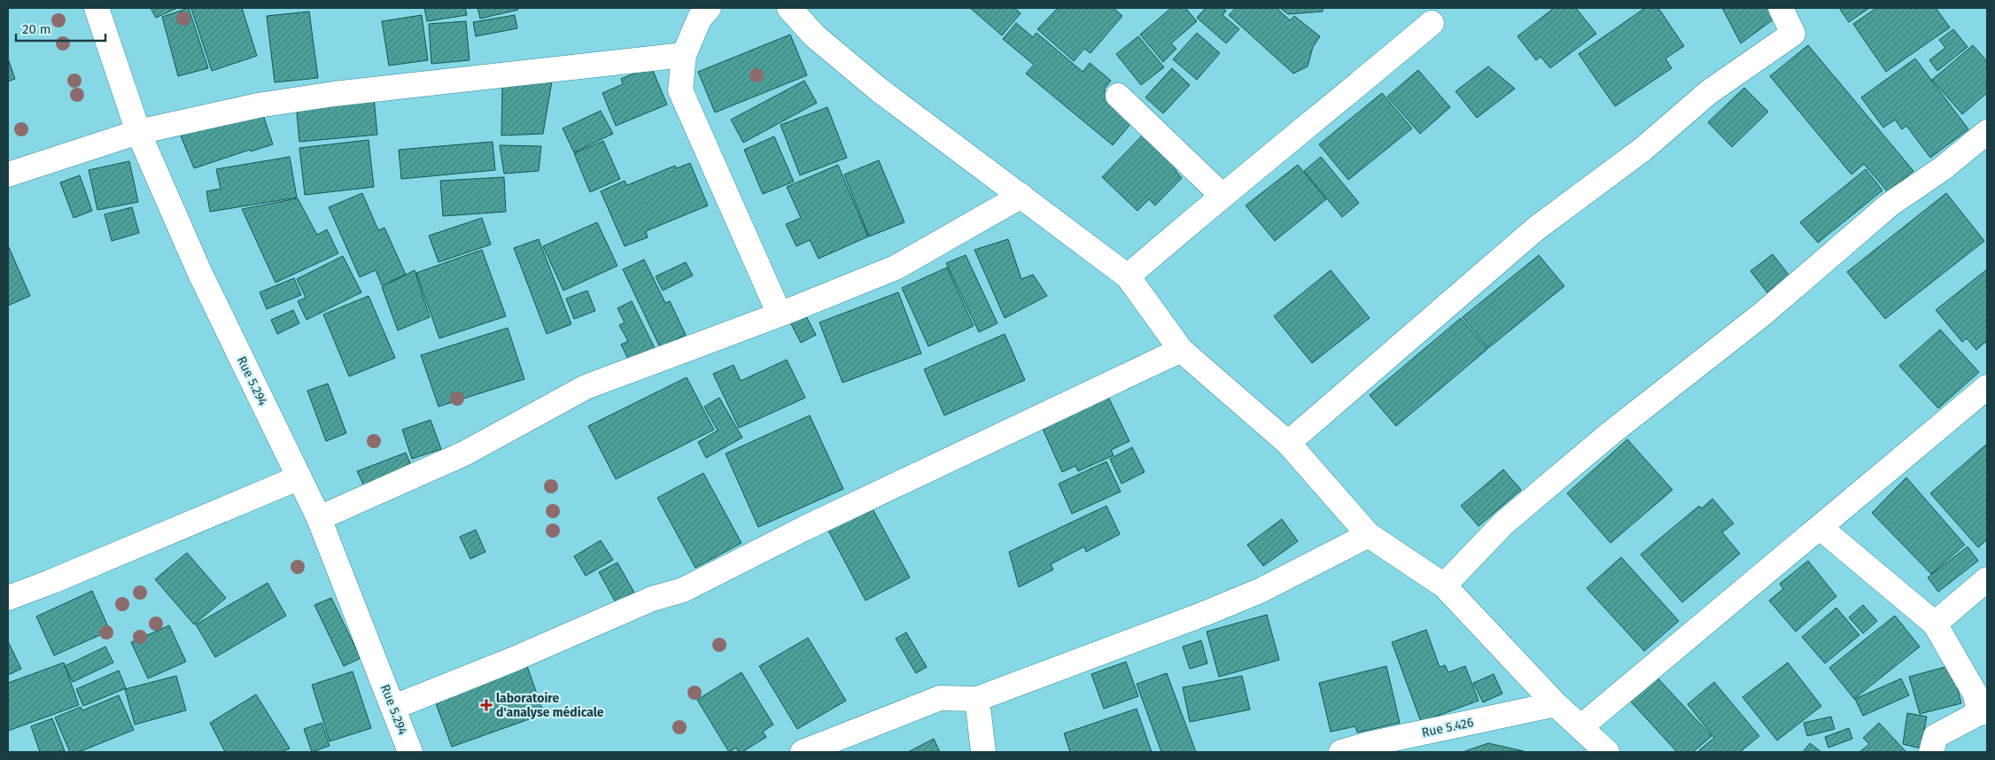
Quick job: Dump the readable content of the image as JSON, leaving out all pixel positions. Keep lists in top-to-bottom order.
{
  "streets": {
    "street": ["Rue 5.294", "Rue 5.426"]
  },
  "places": {
    "health": ["laboratoire d'analyse médicale"]
  },
  "scale_bar": "20 m"
}
